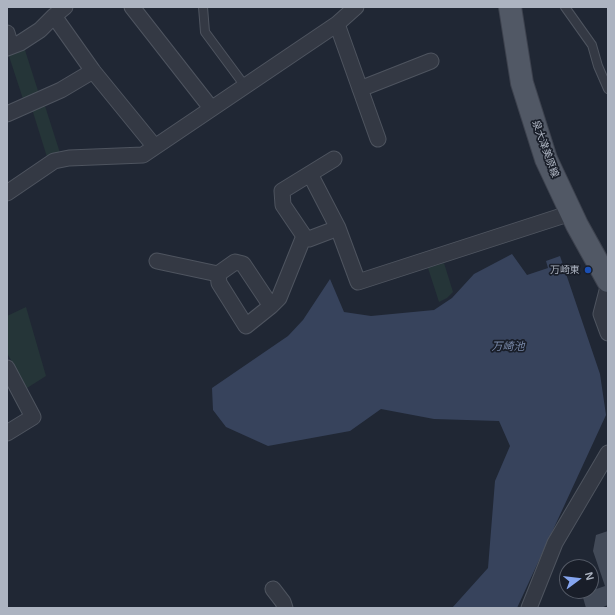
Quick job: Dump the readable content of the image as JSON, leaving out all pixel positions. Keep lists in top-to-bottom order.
{
  "streets": {
    "main road": ["泉大津美原線"]
  },
  "water": ["万崎池"],
  "places": ["万崎東"],
  "north": "right"
}
